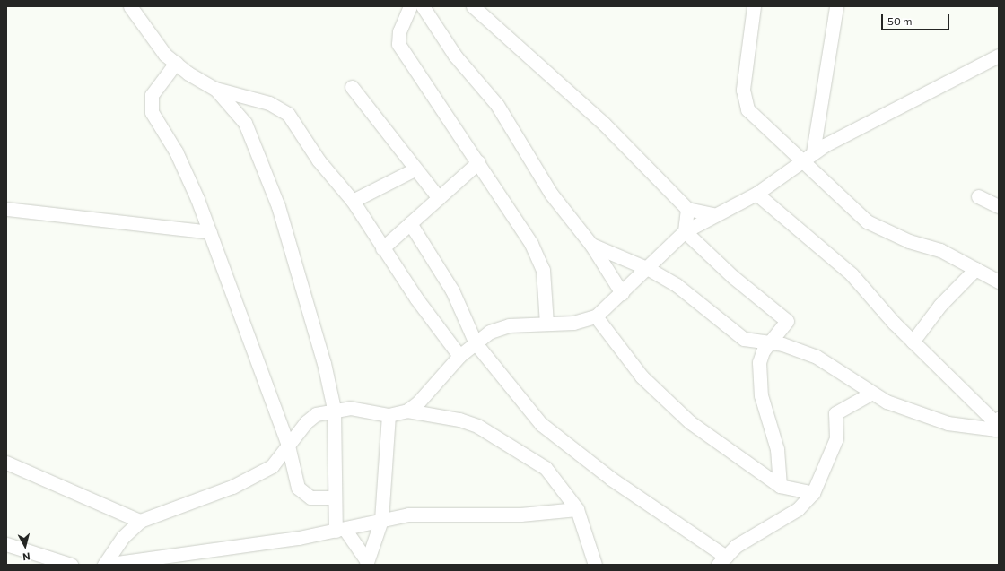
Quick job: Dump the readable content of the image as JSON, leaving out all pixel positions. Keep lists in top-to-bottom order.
{
  "scale_bar": "50 m",
  "north": "bottom"
}
